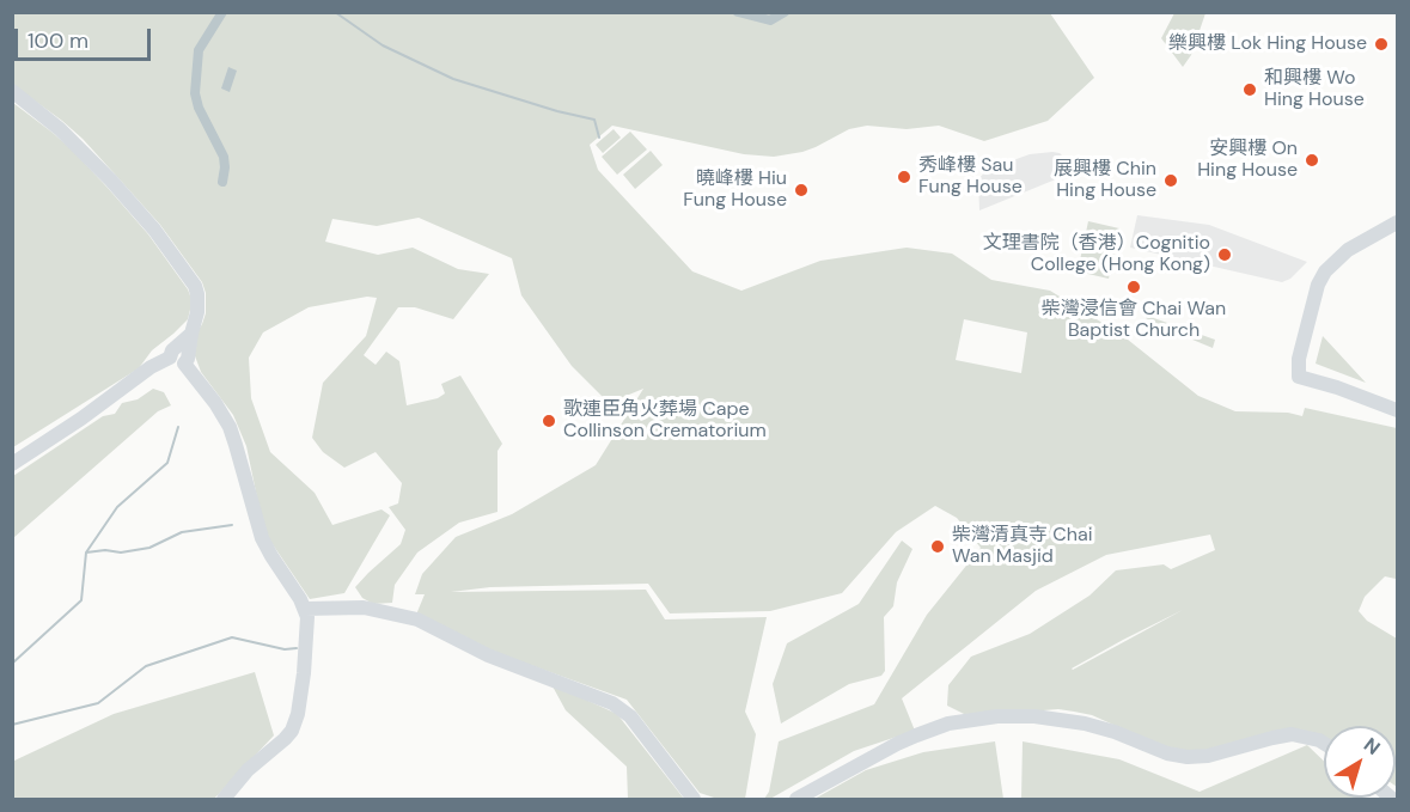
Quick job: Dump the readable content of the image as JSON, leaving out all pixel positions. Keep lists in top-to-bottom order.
{
  "places": [
    "樂興樓 Lok Hing House",
    "和興樓 Wo Hing House",
    "安興樓 On Hing House",
    "秀峰樓 Sau Fung House",
    "展興樓 Chin Hing House",
    "曉峰樓 Hiu Fung House",
    "文理書院（香港）Cognitio College (Hong Kong)",
    "柴灣浸信會 Chai Wan Baptist Church",
    "歌連臣角火葬場 Cape Collinson Crematorium",
    "柴灣清真寺 Chai Wan Masjid"
  ],
  "scale_bar": "100 m",
  "north": "top right"
}
